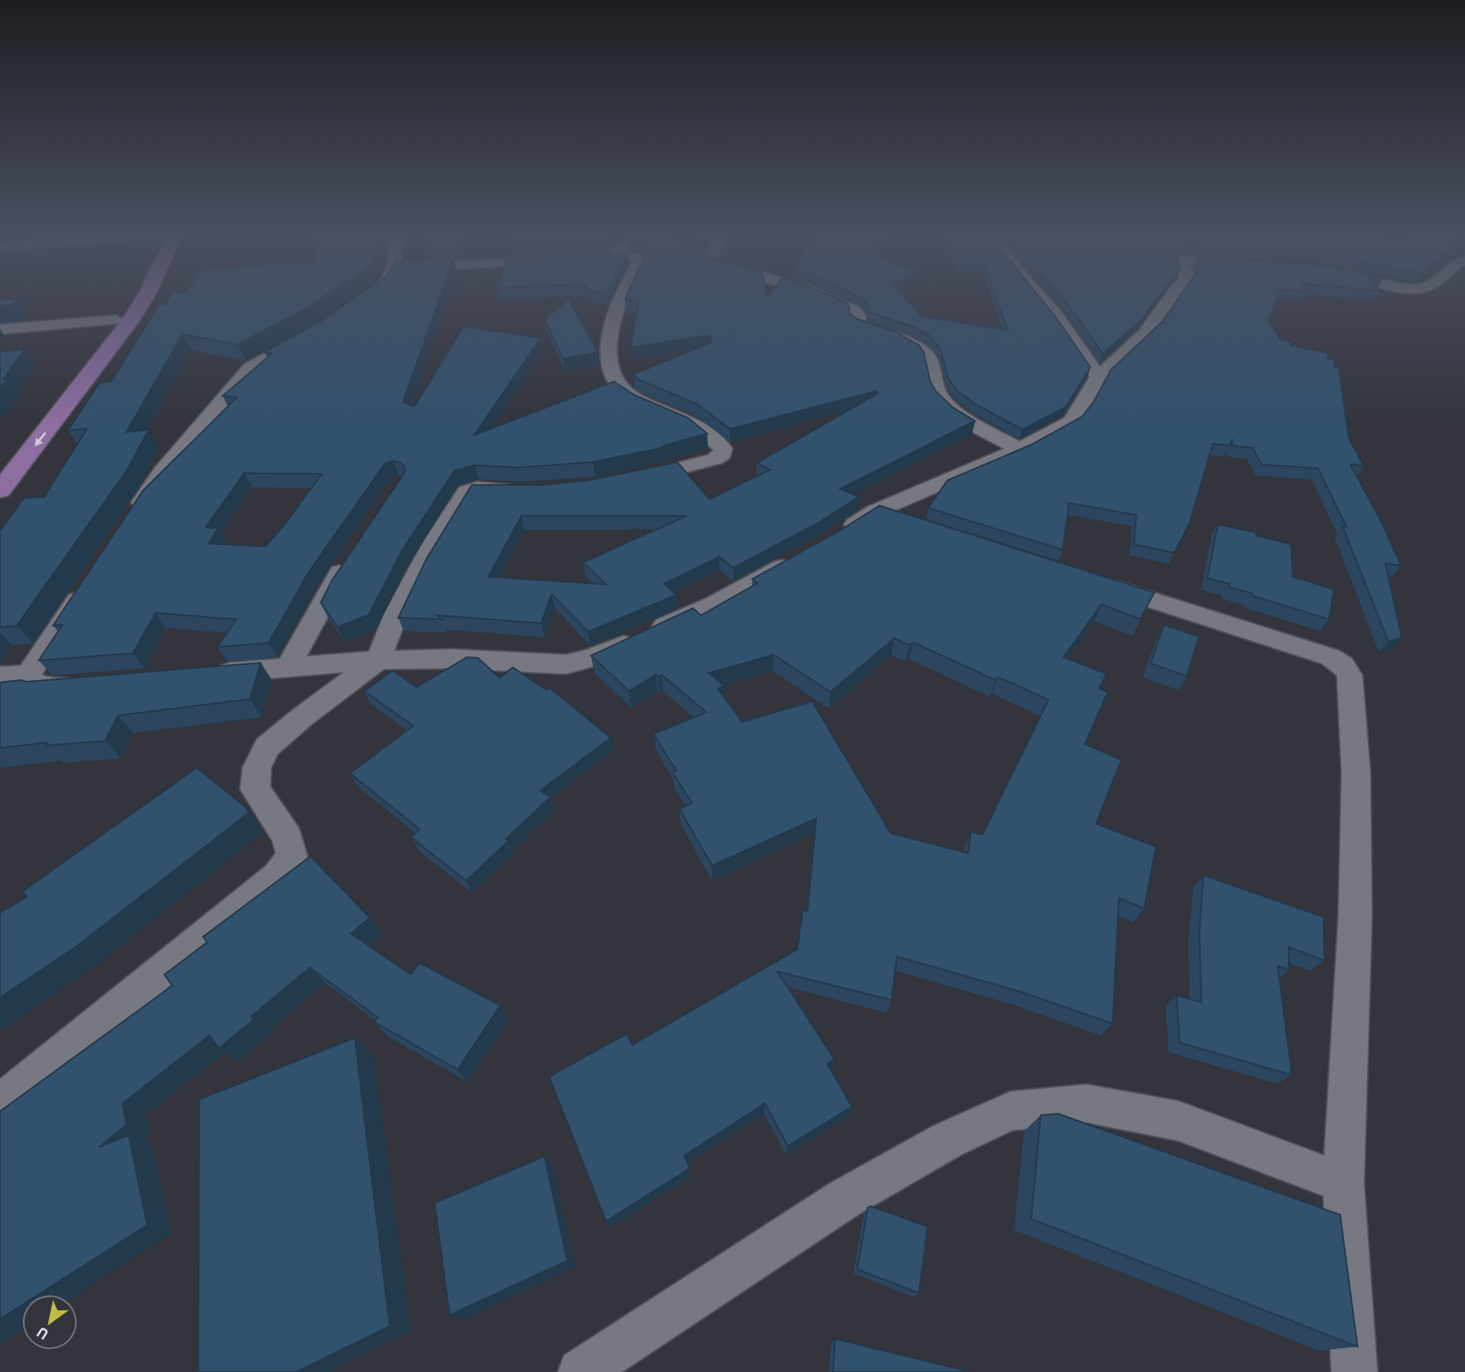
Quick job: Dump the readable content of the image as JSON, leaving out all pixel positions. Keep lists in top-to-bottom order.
{
  "north": "bottom left"
}
